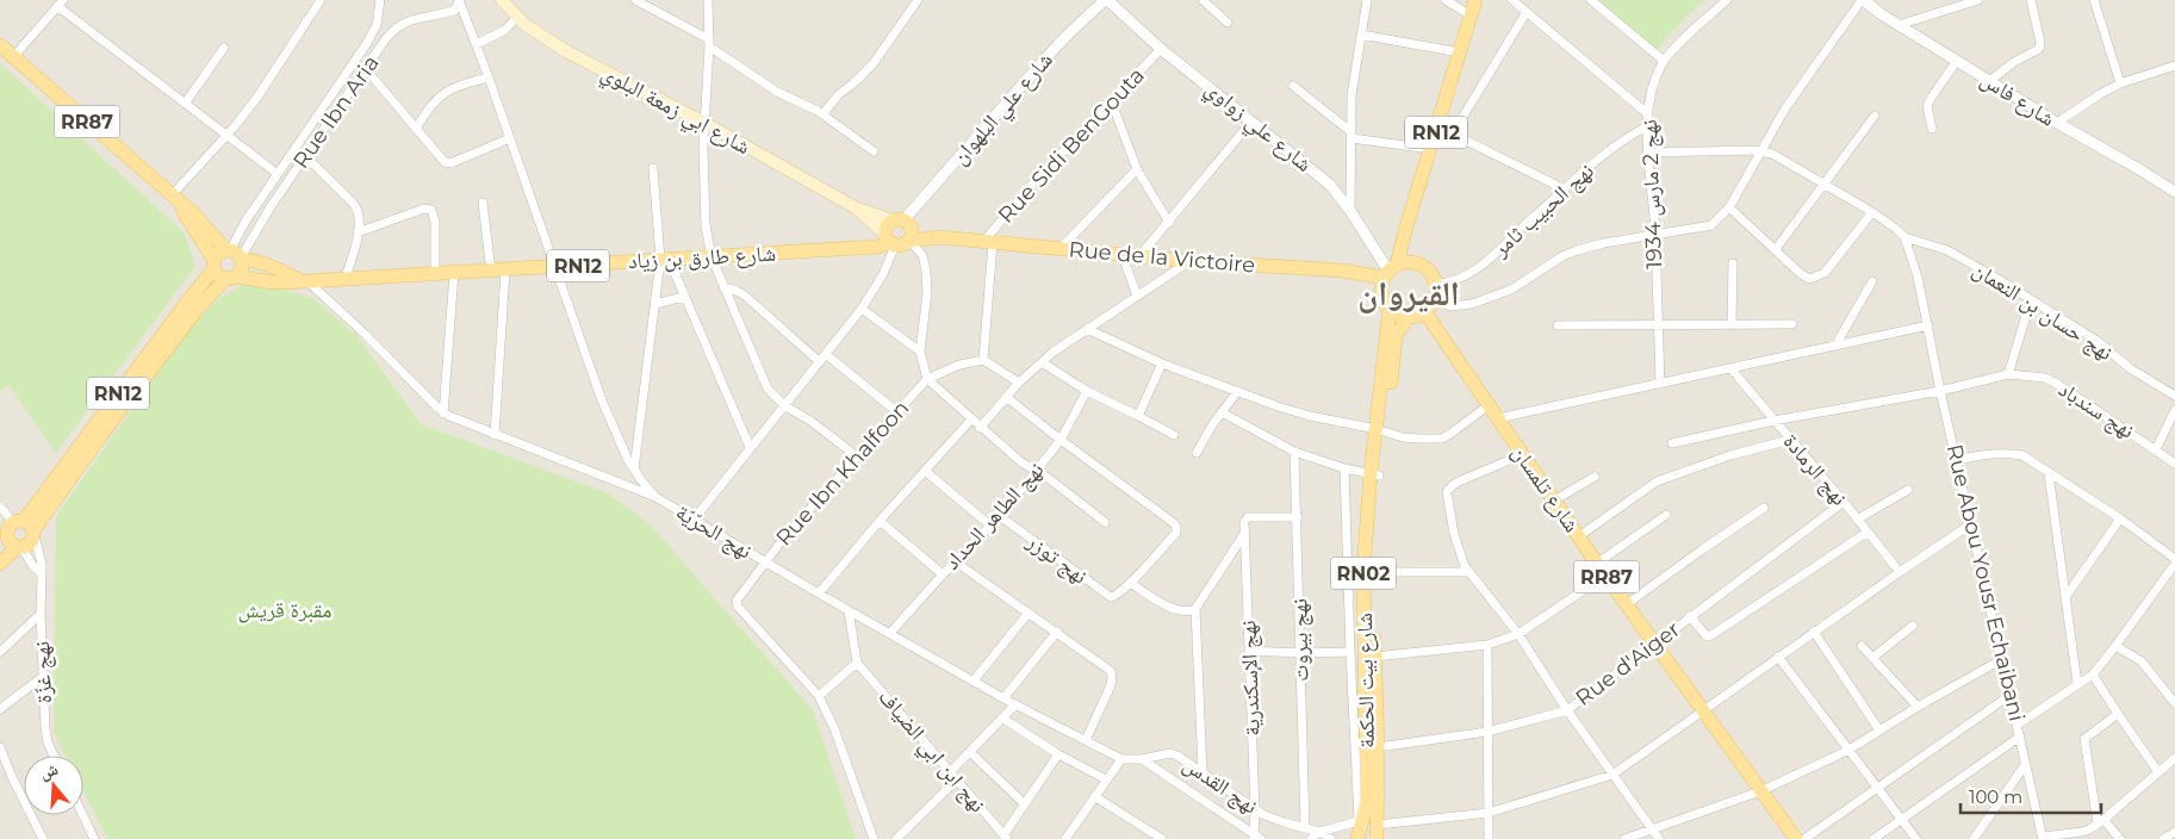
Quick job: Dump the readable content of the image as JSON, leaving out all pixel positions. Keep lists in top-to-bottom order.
{
  "streets": {
    "main road": [
      "شارع ابي زمعة البلوي",
      "RR87",
      "RN12",
      "شارع طارق بن زياد",
      "Rue de la Victoire",
      "شارع تلمسان",
      "RN02",
      "شارع بيت الحكمة"
    ],
    "street": [
      "شارع فاس",
      "شارع علي البلهوان",
      "Rue Ibn Aria",
      "شارع علي زواوي",
      "Rue Sidi BenGouta",
      "نهج 2 مارس 1934",
      "نهج الحبيب ثامر",
      "نهج حسان بن النعمان",
      "نهج سندباد",
      "نهج الرمادة",
      "Rue Ibn Khalfoon",
      "نهج الطاهر الحداد",
      "نهج الحرّيّة",
      "نهج توزر",
      "Rue Abou Yousr Echaibani",
      "نهج بيروت",
      "Rue d'Aiger",
      "نهج غزّة",
      "نهج الإسكندرية",
      "نهج ابن ابي الضياف",
      "نهج القدس"
    ]
  },
  "crossings": [
    ["شارع علي البلهوان", "شارع ابي زمعة البلوي"],
    ["شارع علي البلهوان", "شارع علي زواوي"],
    ["شارع علي البلهوان", "Rue de la Victoire"],
    ["شارع ابي زمعة البلوي", "شارع طارق بن زياد"],
    ["شارع ابي زمعة البلوي", "Rue de la Victoire"],
    ["Rue Ibn Aria", "RR87"],
    ["Rue Ibn Aria", "RN12"],
    ["Rue Ibn Aria", "شارع طارق بن زياد"],
    ["RR87", "RN12"],
    ["RR87", "شارع طارق بن زياد"],
    ["شارع علي زواوي", "RN12"],
    ["شارع علي زواوي", "Rue Sidi BenGouta"],
    ["شارع علي زواوي", "نهج الحبيب ثامر"],
    ["شارع علي زواوي", "Rue de la Victoire"],
    ["شارع علي زواوي", "شارع تلمسان"],
    ["شارع علي زواوي", "شارع بيت الحكمة"],
    ["RN12", "نهج الحبيب ثامر"],
    ["RN12", "شارع طارق بن زياد"],
    ["RN12", "Rue de la Victoire"],
    ["RN12", "شارع تلمسان"],
    ["RN12", "نهج غزّة"],
    ["RN12", "شارع بيت الحكمة"],
    ["Rue Sidi BenGouta", "Rue de la Victoire"],
    ["نهج 2 مارس 1934", "نهج الحبيب ثامر"],
    ["نهج 2 مارس 1934", "نهج حسان بن النعمان"],
    ["نهج الحبيب ثامر", "Rue de la Victoire"],
    ["نهج الحبيب ثامر", "شارع تلمسان"],
    ["نهج الحبيب ثامر", "شارع بيت الحكمة"],
    ["شارع طارق بن زياد", "Rue de la Victoire"],
    ["شارع طارق بن زياد", "نهج الحرّيّة"],
    ["Rue de la Victoire", "شارع تلمسان"],
    ["Rue de la Victoire", "شارع بيت الحكمة"],
    ["نهج سندباد", "نهج الرمادة"],
    ["نهج سندباد", "Rue Abou Yousr Echaibani"],
    ["نهج الرمادة", "Rue d'Aiger"],
    ["Rue Ibn Khalfoon", "نهج الحرّيّة"],
    ["شارع تلمسان", "Rue d'Aiger"],
    ["شارع تلمسان", "شارع بيت الحكمة"],
    ["نهج الطاهر الحداد", "نهج الحرّيّة"],
    ["نهج الطاهر الحداد", "نهج توزر"],
    ["نهج الحرّيّة", "نهج القدس"],
    ["نهج بيروت", "نهج الإسكندرية"],
    ["نهج بيروت", "نهج القدس"],
    ["Rue d'Aiger", "شارع بيت الحكمة"],
    ["نهج الإسكندرية", "نهج القدس"]
  ],
  "districts": ["القيروان"],
  "parks": ["مقبرة قريش"],
  "scale_bar": "100 m",
  "north": "top"
}
